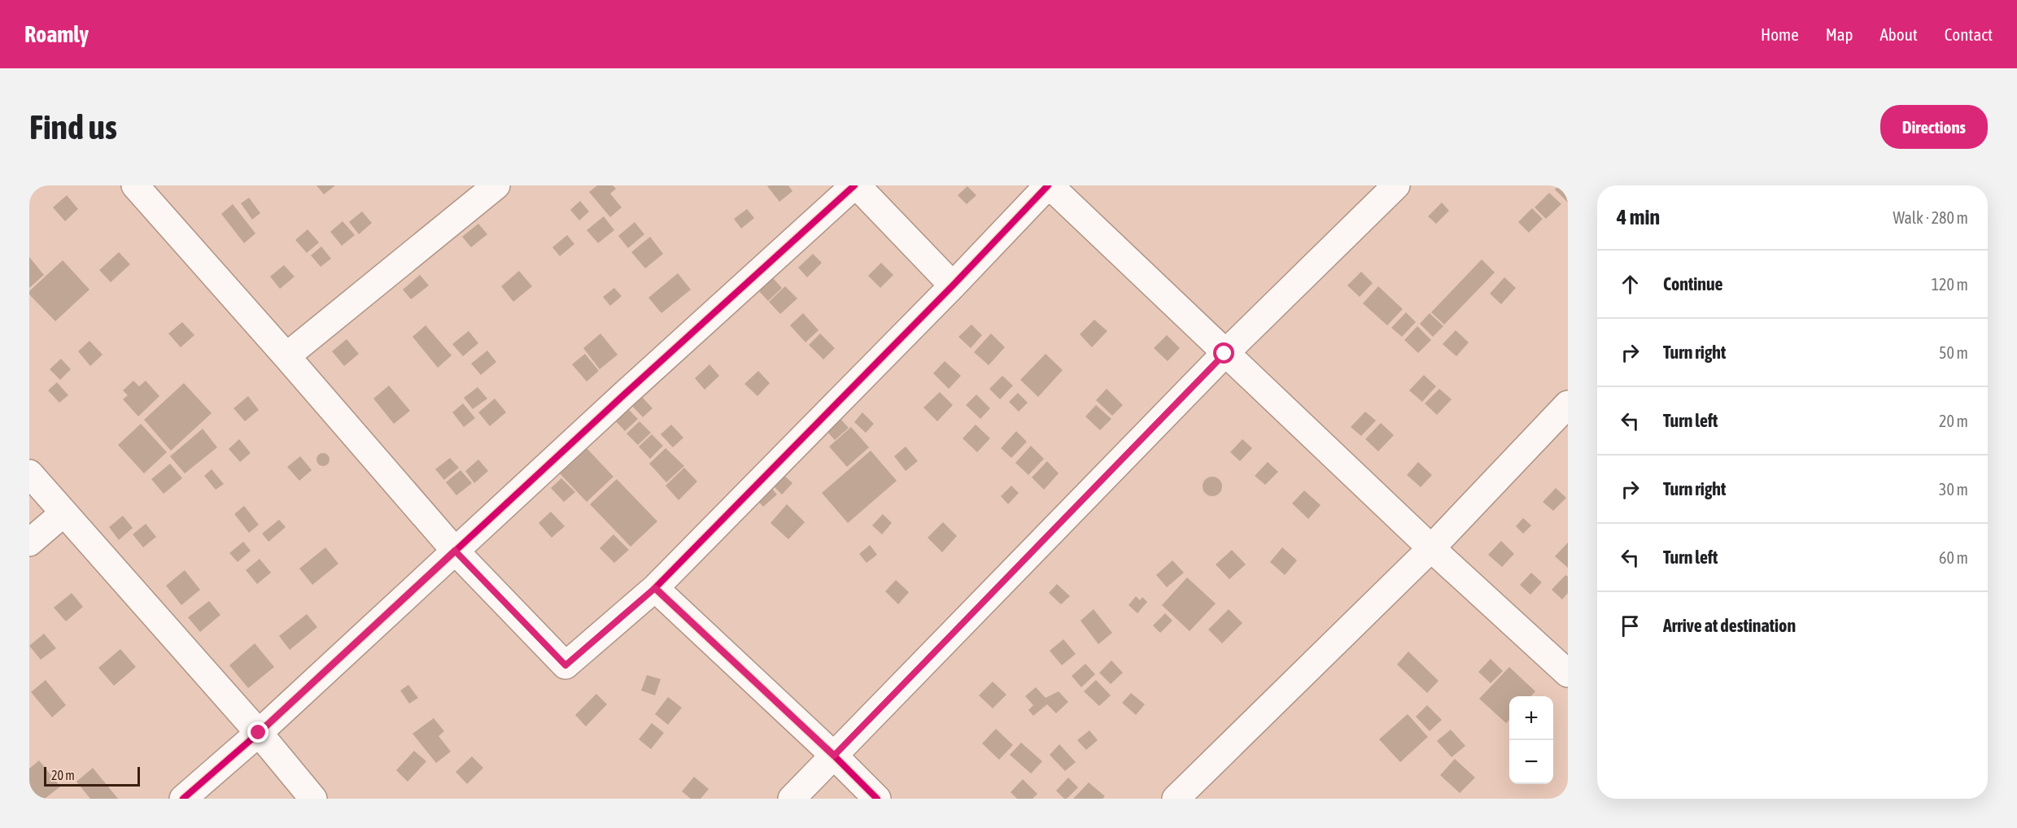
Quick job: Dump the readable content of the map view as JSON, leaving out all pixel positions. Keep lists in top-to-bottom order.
{
  "scale_bar": "20 m",
  "page": {
    "header": "Roamly",
    "nav": [
      "Home",
      "Map",
      "About",
      "Contact"
    ],
    "buttons": "Directions",
    "title": "Find us",
    "heading": ["4 min", "Walk · 280 m"],
    "list": [
      ["Continue", "120 m"],
      ["Turn right", "50 m"],
      ["Turn left", "20 m"],
      ["Turn right", "30 m"],
      ["Turn left", "60 m"],
      "Arrive at destination"
    ],
    "map_buttons": ["+", "−"],
    "scale": "20 m"
  }
}
